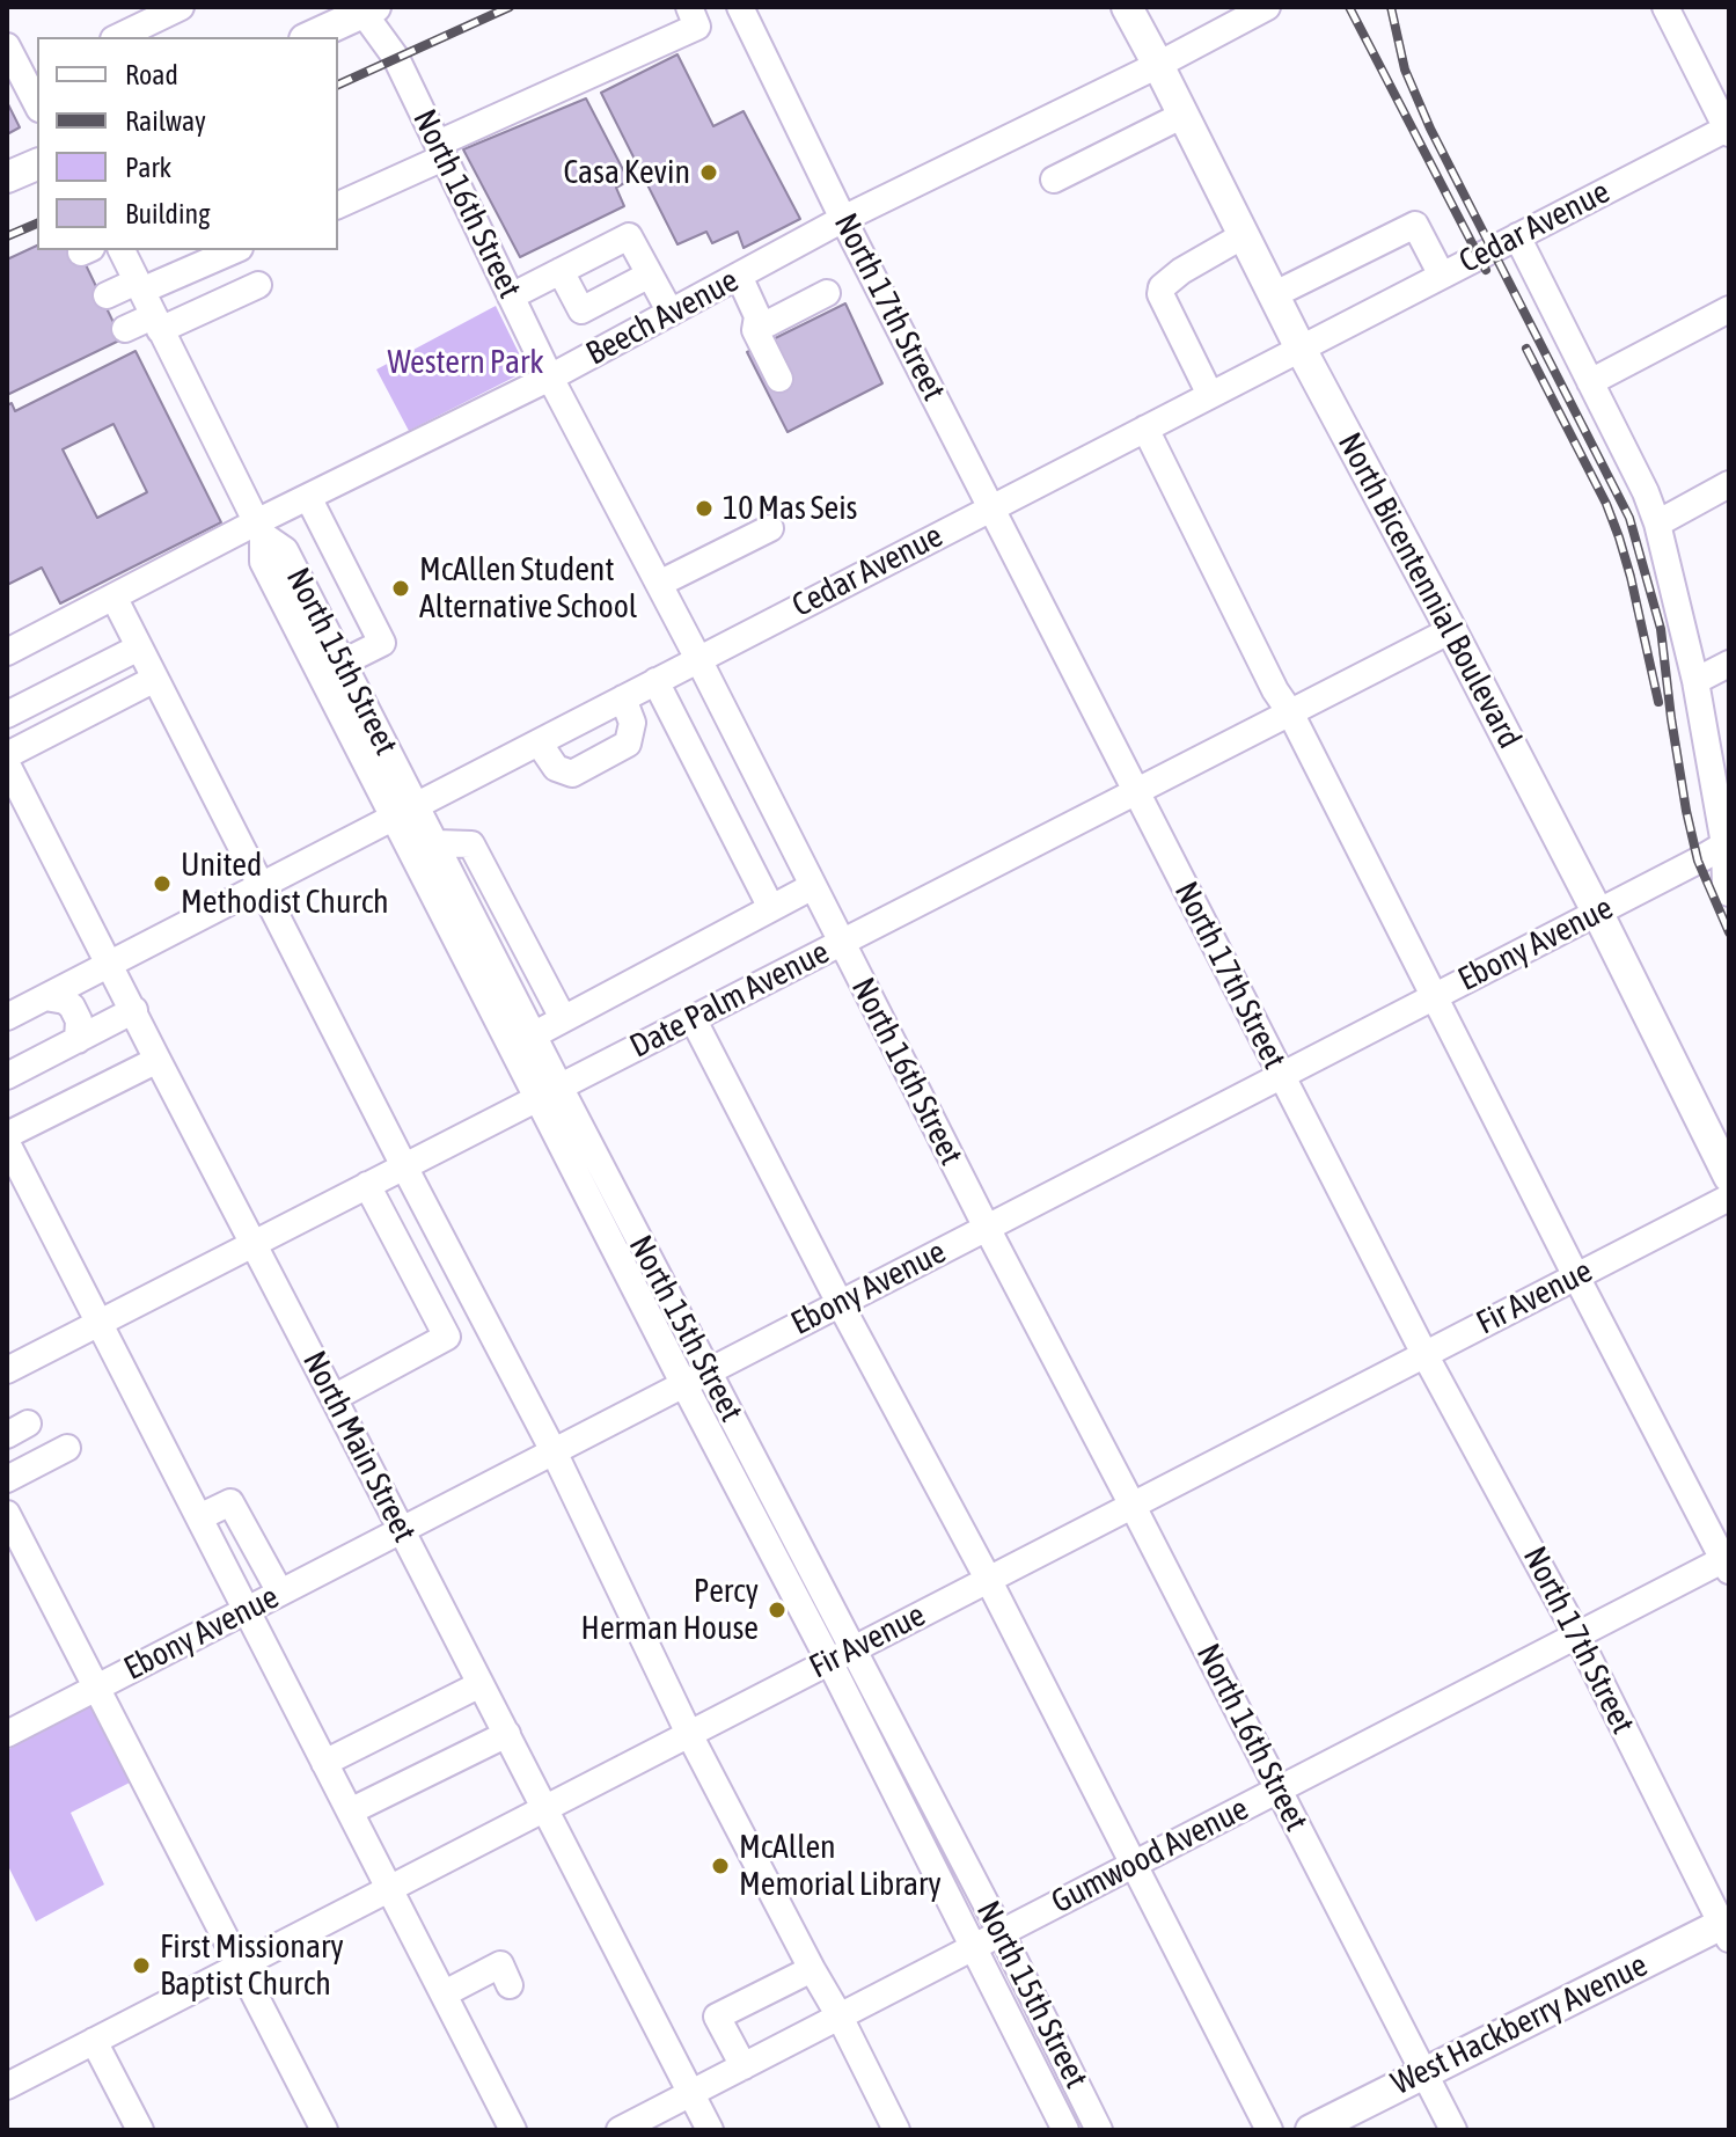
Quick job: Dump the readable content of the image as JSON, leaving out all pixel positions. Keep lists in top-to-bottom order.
{
  "streets": {
    "main road": ["North Bicentennial Boulevard", "West Hackberry Avenue"],
    "street": [
      "North 16th Street",
      "Cedar Avenue",
      "North 17th Street",
      "Beech Avenue",
      "North 15th Street",
      "Ebony Avenue",
      "Date Palm Avenue",
      "Fir Avenue",
      "North Main Street",
      "Gumwood Avenue"
    ]
  },
  "crossings": [
    ["North 16th Street", "Cedar Avenue"],
    ["North 16th Street", "Beech Avenue"],
    ["North 16th Street", "Ebony Avenue"],
    ["North 16th Street", "Date Palm Avenue"],
    ["North 16th Street", "Fir Avenue"],
    ["North 16th Street", "Gumwood Avenue"],
    ["North 16th Street", "West Hackberry Avenue"],
    ["Cedar Avenue", "North 17th Street"],
    ["Cedar Avenue", "North Bicentennial Boulevard"],
    ["Cedar Avenue", "North 15th Street"],
    ["Cedar Avenue", "North Main Street"],
    ["North 17th Street", "Beech Avenue"],
    ["North 17th Street", "Ebony Avenue"],
    ["North 17th Street", "Date Palm Avenue"],
    ["North 17th Street", "Fir Avenue"],
    ["North 17th Street", "Gumwood Avenue"],
    ["North 17th Street", "West Hackberry Avenue"],
    ["Beech Avenue", "North Bicentennial Boulevard"],
    ["Beech Avenue", "North 15th Street"],
    ["North Bicentennial Boulevard", "Ebony Avenue"],
    ["North Bicentennial Boulevard", "Date Palm Avenue"],
    ["North 15th Street", "Ebony Avenue"],
    ["North 15th Street", "Date Palm Avenue"],
    ["North 15th Street", "Fir Avenue"],
    ["North 15th Street", "Gumwood Avenue"],
    ["Ebony Avenue", "North Main Street"],
    ["Date Palm Avenue", "North Main Street"],
    ["Fir Avenue", "North Main Street"],
    ["North Main Street", "Gumwood Avenue"]
  ],
  "parks": ["Western Park"],
  "places": [
    "Casa Kevin",
    "10 Mas Seis",
    "McAllen Student Alternative School",
    "United Methodist Church",
    "Percy Herman House",
    "McAllen Memorial Library",
    "First Missionary Baptist Church"
  ],
  "legend": [
    "Road",
    "Railway",
    "Park",
    "Building"
  ]
}
